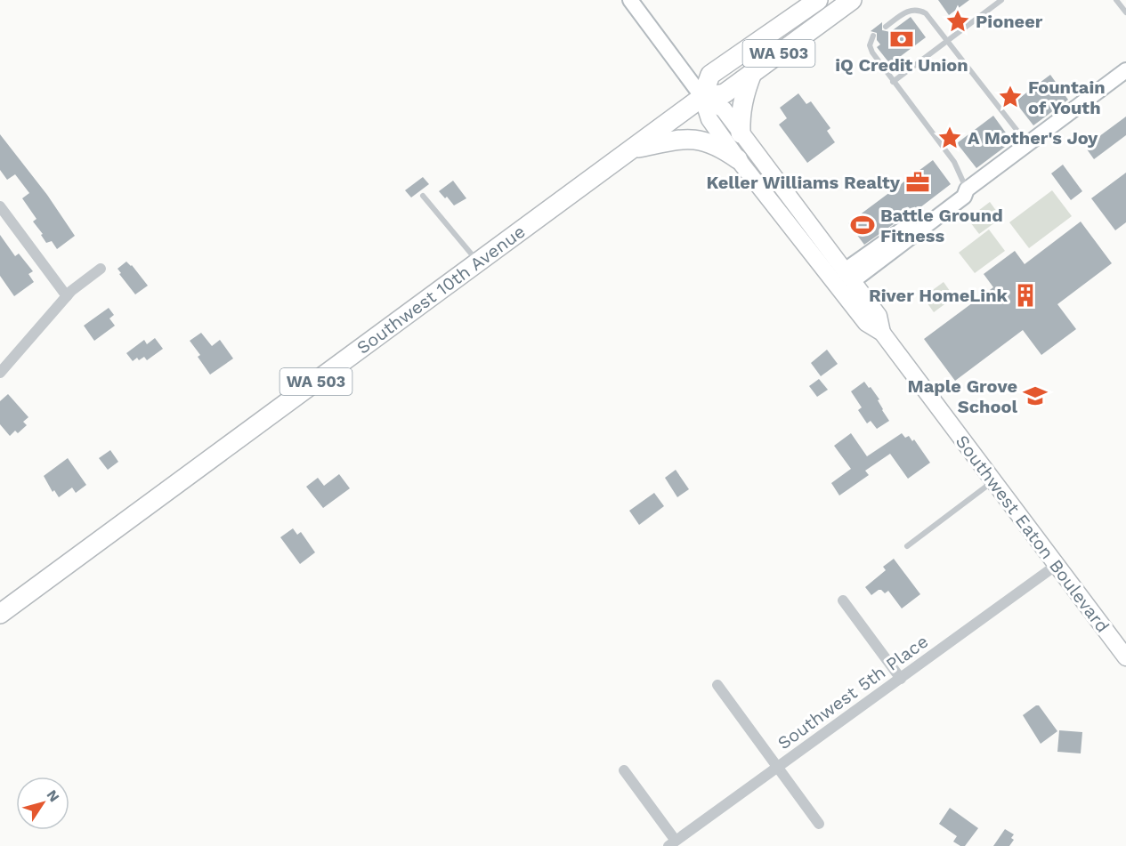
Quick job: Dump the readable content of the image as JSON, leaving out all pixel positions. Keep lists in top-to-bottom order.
{
  "streets": {
    "highway": ["WA 503", "Southwest 10th Avenue"],
    "main road": ["Southwest Eaton Boulevard"],
    "street": ["Southwest 5th Place"]
  },
  "crossings": [
    ["WA 503", "Southwest 10th Avenue"],
    ["WA 503", "Southwest Eaton Boulevard"],
    ["Southwest 10th Avenue", "Southwest Eaton Boulevard"],
    ["Southwest Eaton Boulevard", "Southwest 5th Place"]
  ],
  "places": {
    "place": ["Pioneer", "Fountain of Youth", "A Mother's Joy"],
    "bank": ["iQ Credit Union"],
    "office": ["Keller Williams Realty"],
    "sports": ["Battle Ground Fitness"],
    "building": ["River HomeLink"],
    "school or university": ["Maple Grove School"]
  },
  "north": "top right"
}
